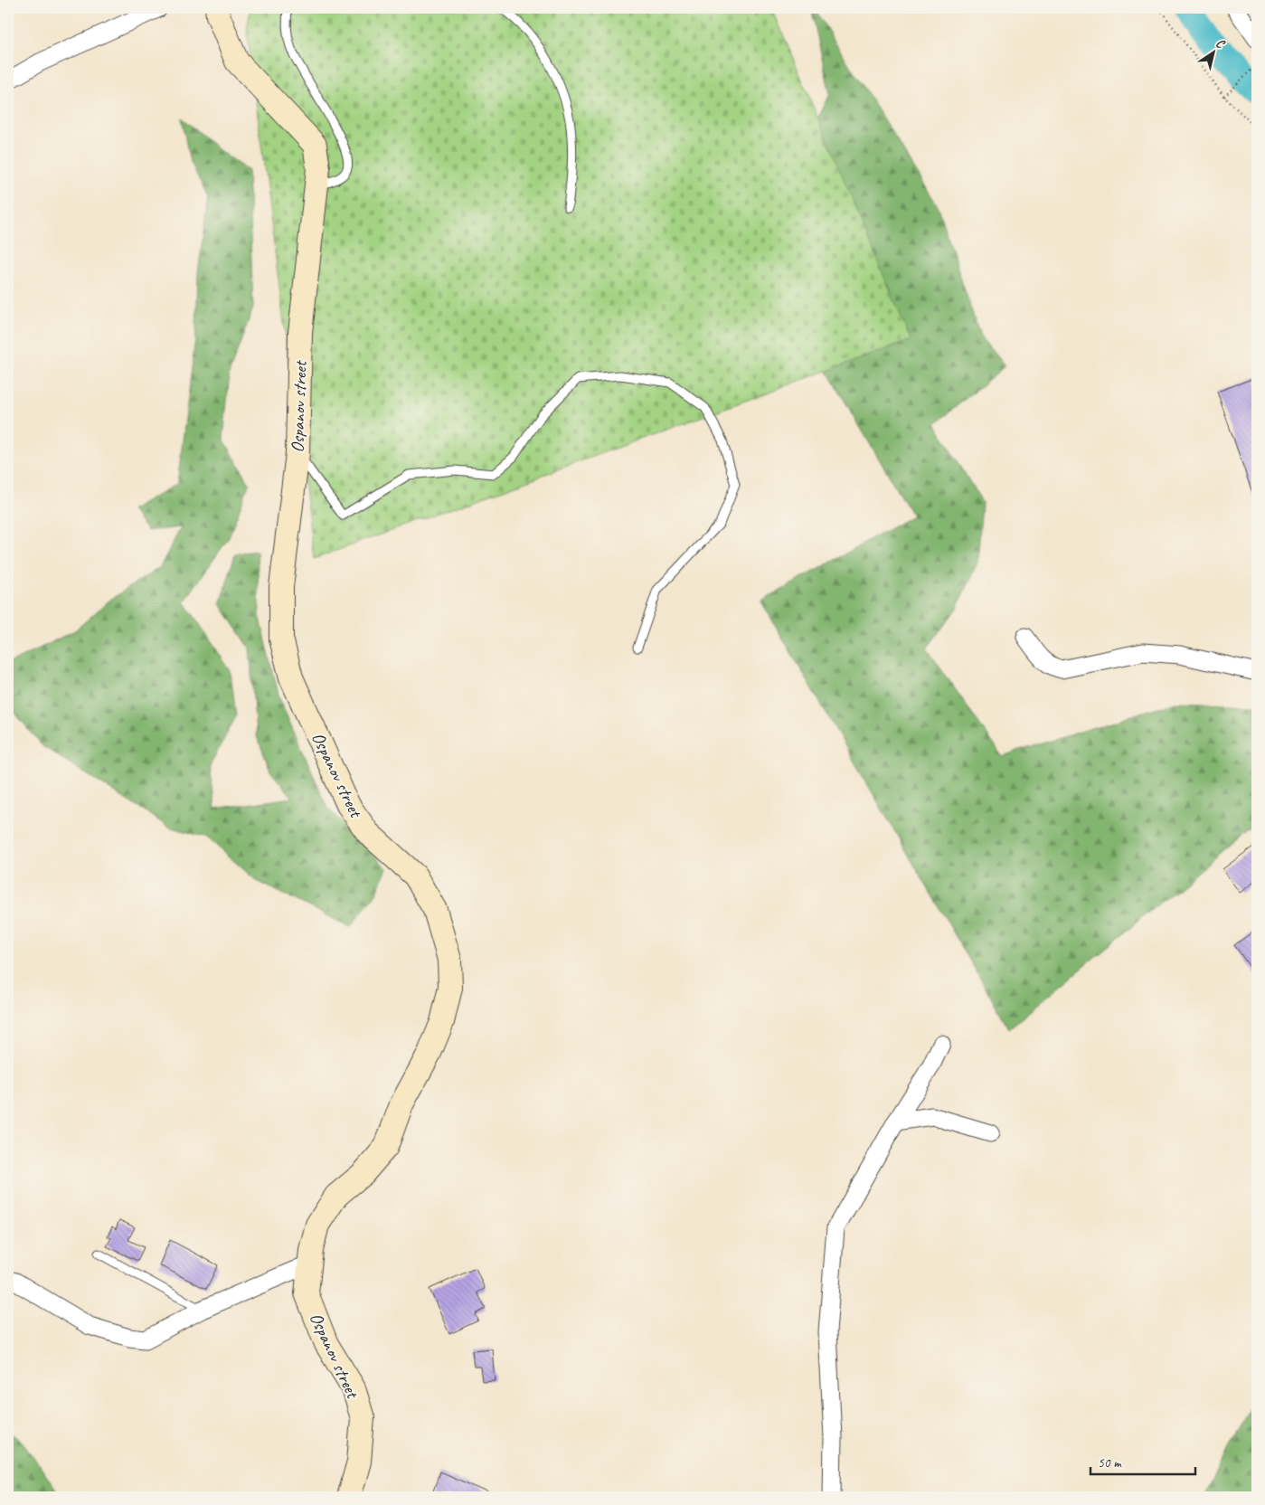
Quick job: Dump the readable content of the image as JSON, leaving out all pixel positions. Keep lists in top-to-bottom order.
{
  "streets": {
    "street": ["Ospanov street"]
  },
  "scale_bar": "50 m",
  "north": "top right"
}
